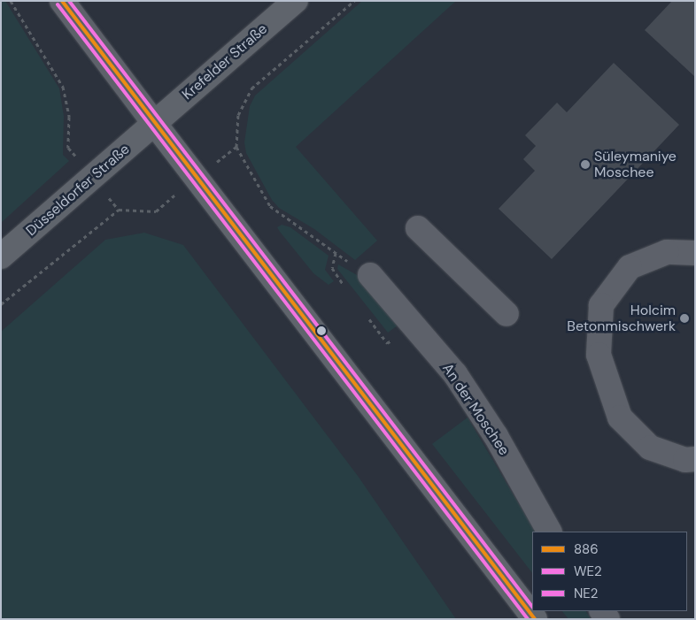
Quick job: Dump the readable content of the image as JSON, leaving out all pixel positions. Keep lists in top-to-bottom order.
{
  "streets": {
    "main road": ["Krefelder Straße", "Düsseldorfer Straße"],
    "street": ["An der Moschee"]
  },
  "crossings": [
    ["Krefelder Straße", "Düsseldorfer Straße"]
  ],
  "places": ["Süleymaniye Moschee", "Holcim Betonmischwerk"],
  "lines": ["transit line 886", "transit line NE2", "transit line WE2"],
  "legend": ["886", "WE2", "NE2"]
}
